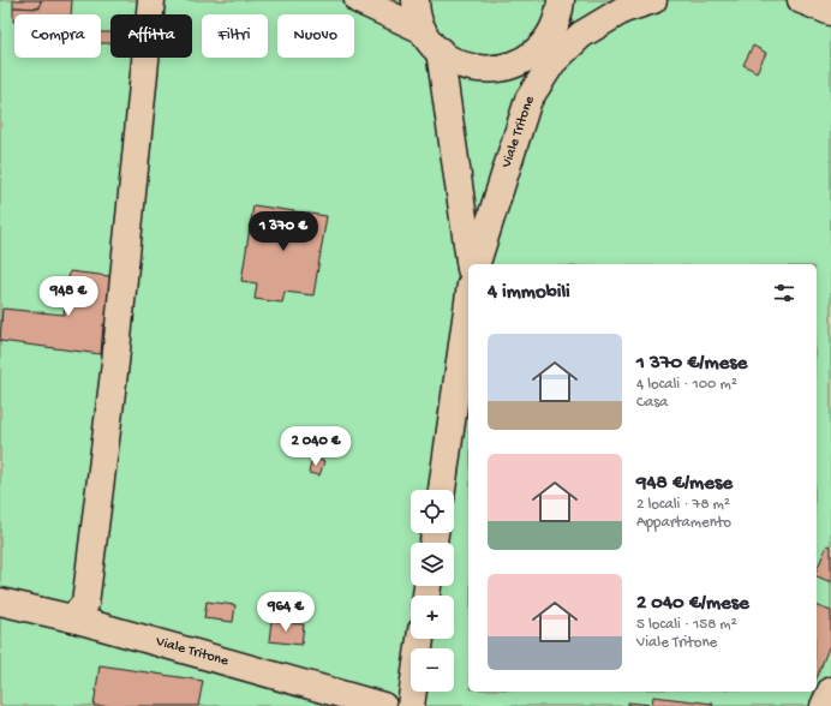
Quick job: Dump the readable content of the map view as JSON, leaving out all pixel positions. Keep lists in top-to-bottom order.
{
  "streets": {
    "street": ["Viale Tritone"]
  },
  "page": {
    "chip": [
      "Compra",
      "Affitta",
      "Filtri",
      "Nuovo"
    ],
    "price": [
      "1 370 €",
      "948 €",
      "2 040 €",
      "964 €"
    ],
    "heading": "4 immobili",
    "list": [
      {
        "name": "1 370 €/mese",
        "note": "4 locali · 100 m² · Casa"
      },
      {
        "name": "948 €/mese",
        "note": "2 locali · 78 m² · Appartamento"
      },
      {
        "name": "2 040 €/mese",
        "note": "5 locali · 158 m² · Viale Tritone"
      }
    ],
    "map_buttons": ["+", "−"]
  }
}
